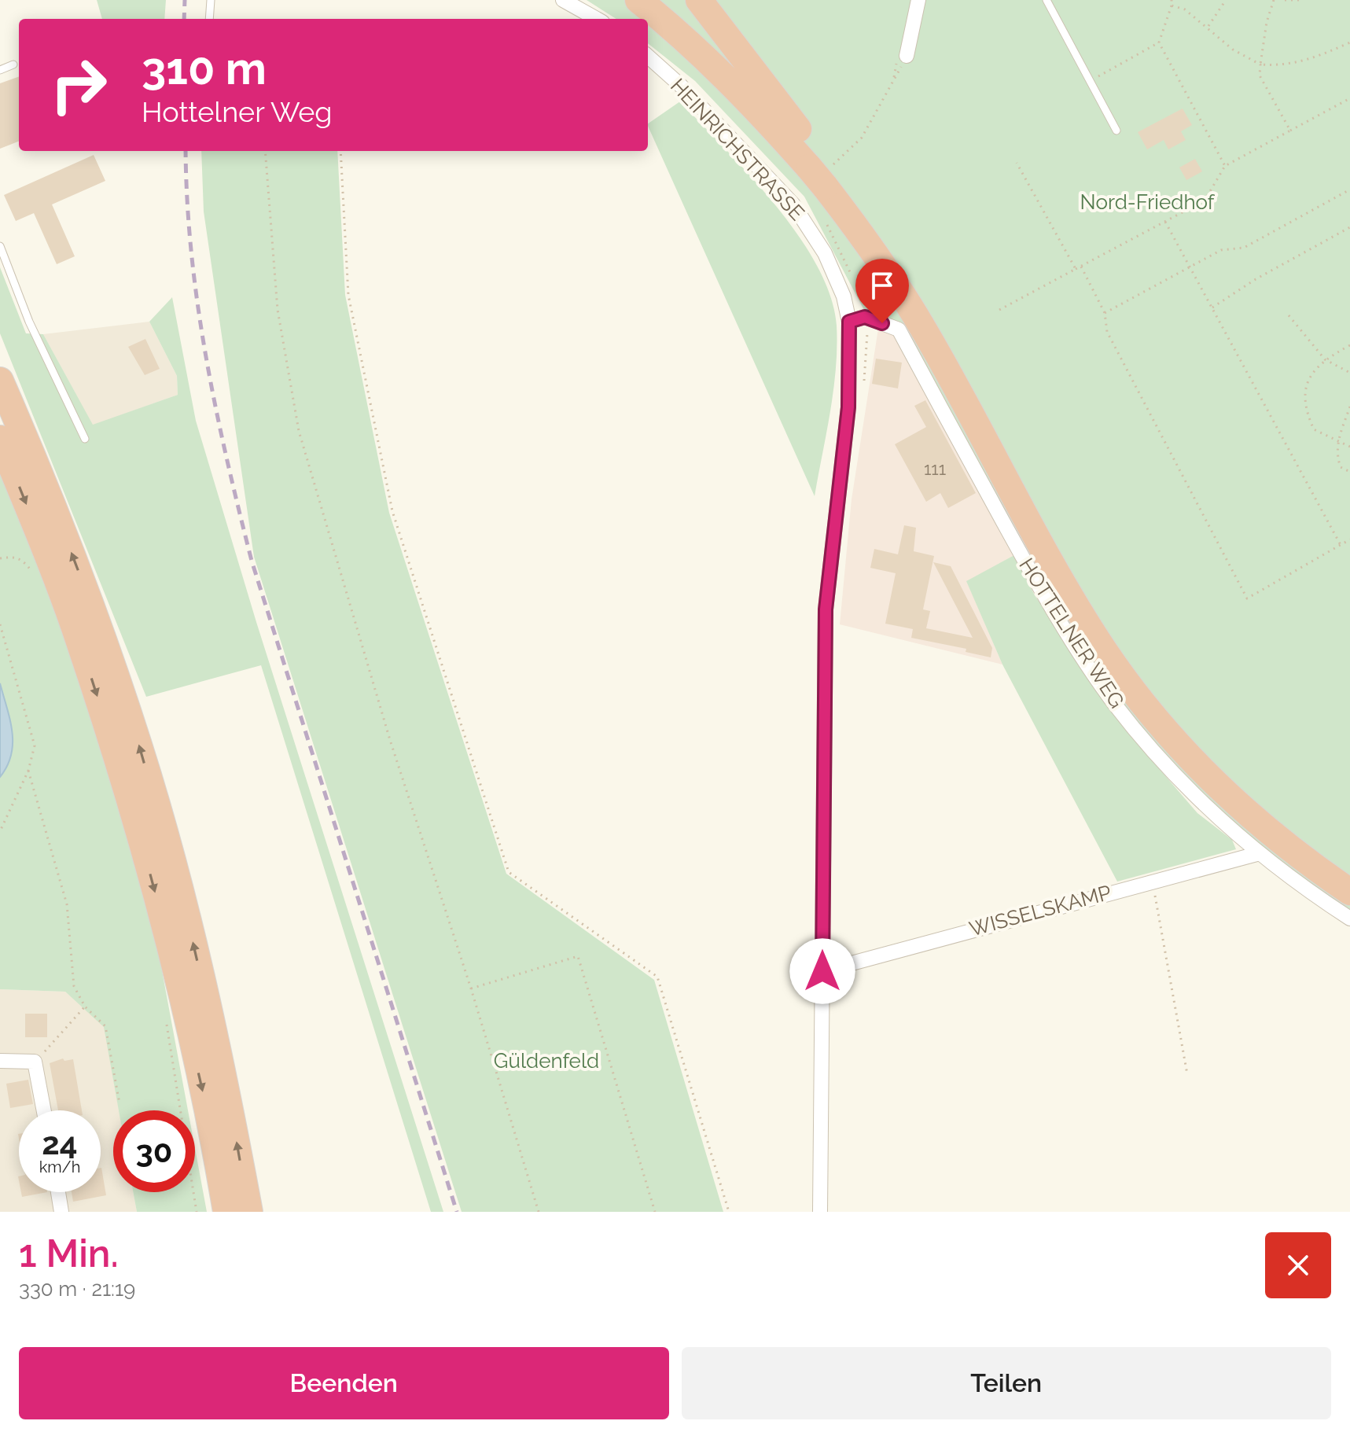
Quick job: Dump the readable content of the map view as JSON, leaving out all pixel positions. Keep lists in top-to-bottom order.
{
  "streets": {
    "street": ["HEINRICHSTRASSE", "HOTTELNER WEG", "WISSELSKAMP"]
  },
  "crossings": [
    ["HEINRICHSTRASSE", "HOTTELNER WEG"],
    ["HEINRICHSTRASSE", "WISSELSKAMP"],
    ["HOTTELNER WEG", "WISSELSKAMP"]
  ],
  "parks": ["Nord-Friedhof", "Güldenfeld"],
  "house_numbers": ["111"],
  "page": {
    "turn": ["310 m", "Hottelner Weg"],
    "speed": "24 km/h",
    "limit": "30",
    "heading": ["1 Min.", "330 m · 21:19"],
    "buttons": ["Beenden", "Teilen"]
  }
}
